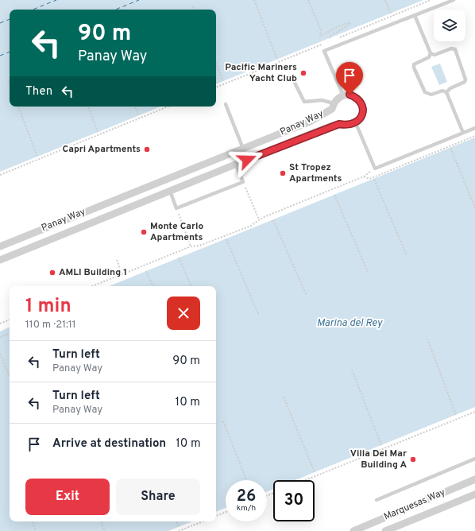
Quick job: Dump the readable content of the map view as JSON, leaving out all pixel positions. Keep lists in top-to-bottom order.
{
  "streets": {
    "street": ["Panay Way", "Marquesas Way"]
  },
  "water": ["Marina del Rey"],
  "places": [
    "Pacific Mariners Yacht Club",
    "Capri Apartments",
    "St Tropez Apartments",
    "Monte Carlo Apartments",
    "AMLI Building 1",
    "Villa Del Mar Building A"
  ],
  "page": {
    "turn": ["90 m", "Panay Way"],
    "then": "Then",
    "heading": ["1 min", "110 m · 21:11"],
    "list": [
      {
        "name": "Turn left",
        "note": "Panay Way",
        "value": "90 m"
      },
      {
        "name": "Turn left",
        "note": "Panay Way",
        "value": "10 m"
      },
      {
        "name": "Arrive at destination",
        "value": "10 m"
      }
    ],
    "buttons": ["Exit", "Share"],
    "speed": "26 km/h",
    "limit": "30"
  }
}
